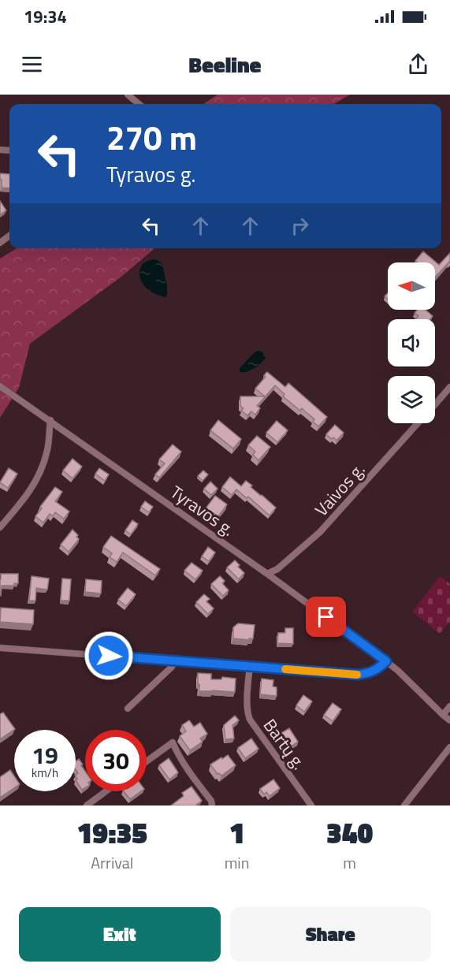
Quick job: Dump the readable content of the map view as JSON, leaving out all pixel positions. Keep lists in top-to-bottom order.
{
  "streets": {
    "street": ["Vaivos g.", "Tyravos g.", "Bartų g."]
  },
  "crossings": [
    ["Vaivos g.", "Tyravos g."]
  ],
  "north": "left",
  "page": {
    "status": "19:34",
    "header": "Beeline",
    "turn": ["270 m", "Tyravos g."],
    "speed": "19 km/h",
    "limit": "30",
    "eta": [
      "19:35",
      "Arrival",
      "1",
      "min",
      "340",
      "m"
    ],
    "buttons": ["Exit", "Share"]
  }
}
